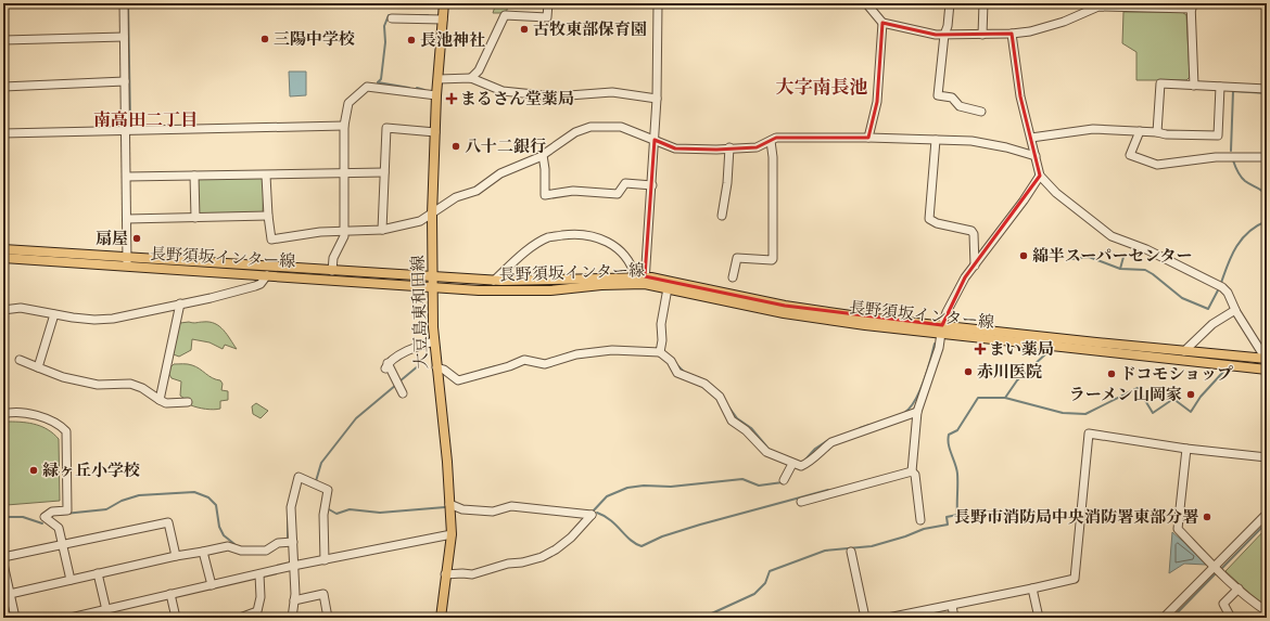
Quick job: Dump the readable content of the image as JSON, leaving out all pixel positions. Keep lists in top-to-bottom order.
{
  "streets": {
    "main road": ["長野須坂インター線", "大豆島東和田線"]
  },
  "crossings": [
    ["長野須坂インター線", "大豆島東和田線"]
  ],
  "districts": ["大字南長池", "南高田二丁目"],
  "places": {
    "other": [
      "古牧東部保育園",
      "三陽中学校",
      "長池神社",
      "八十二銀行",
      "扇屋",
      "綿半スーパーセンター",
      "赤川医院",
      "ドコモショップ",
      "ラーメン山岡家",
      "緑ヶ丘小学校",
      "長野市消防局中央消防署東部分署"
    ],
    "health": ["まるさん堂薬局", "まい薬局"]
  }
}
